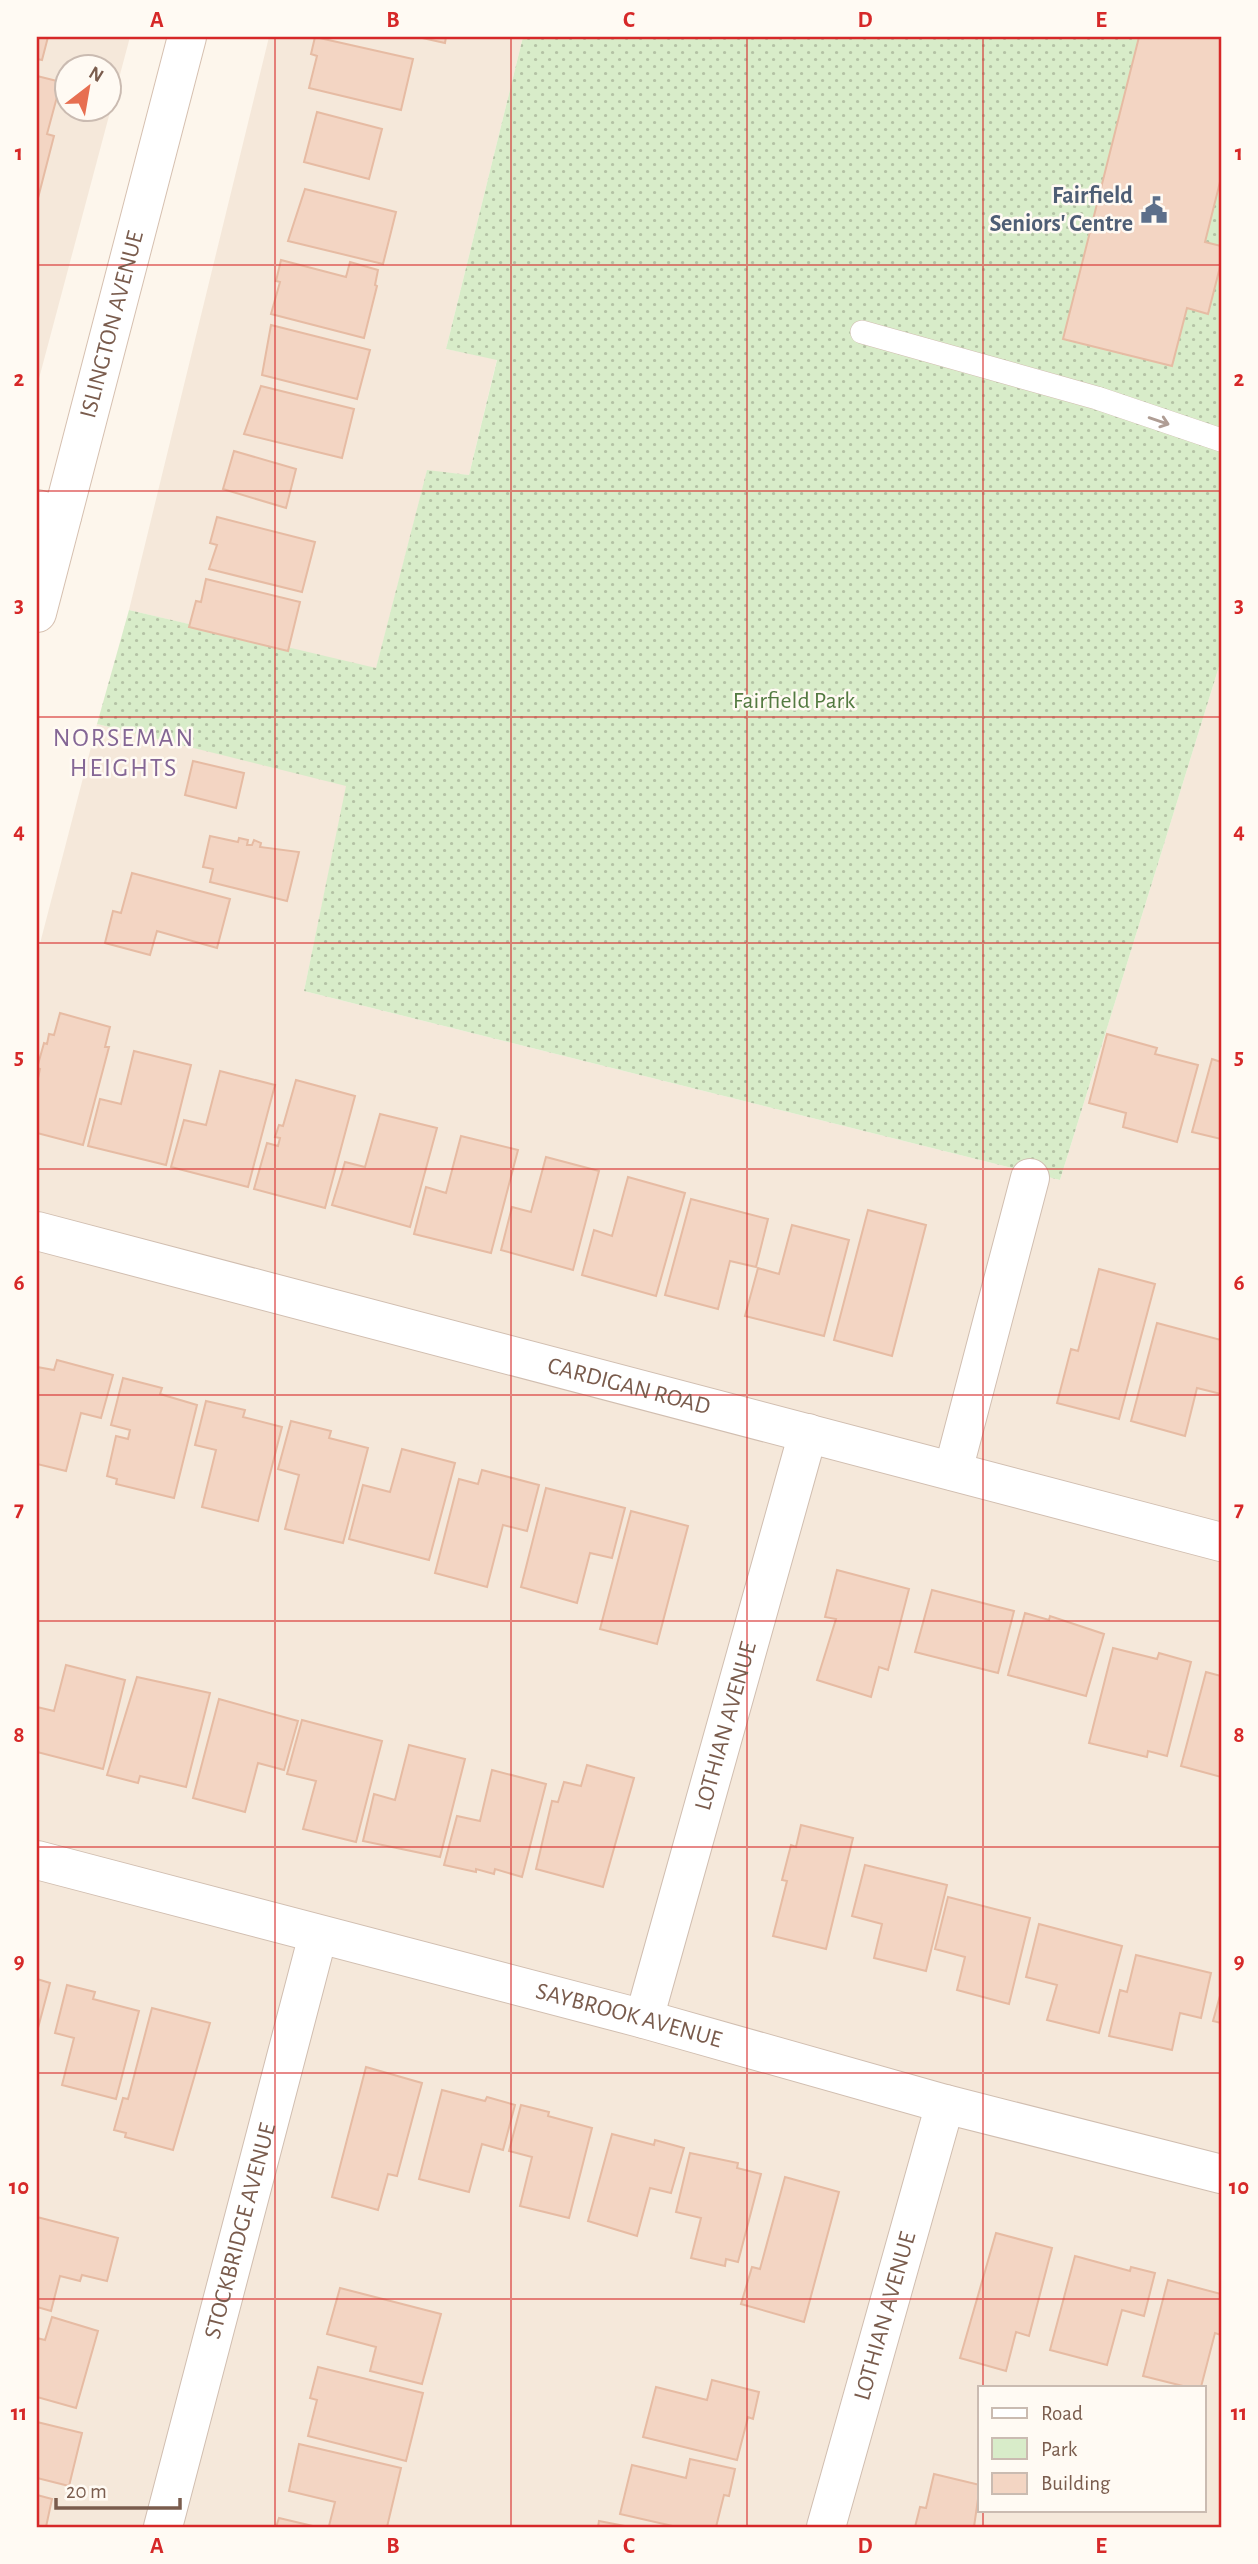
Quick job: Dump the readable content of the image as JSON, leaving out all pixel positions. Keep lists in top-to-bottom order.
{
  "streets": {
    "street": [
      "ISLINGTON AVENUE",
      "CARDIGAN ROAD",
      "LOTHIAN AVENUE",
      "SAYBROOK AVENUE",
      "STOCKBRIDGE AVENUE"
    ]
  },
  "crossings": [
    ["CARDIGAN ROAD", "LOTHIAN AVENUE"],
    ["LOTHIAN AVENUE", "SAYBROOK AVENUE"],
    ["SAYBROOK AVENUE", "STOCKBRIDGE AVENUE"]
  ],
  "districts": ["NORSEMAN HEIGHTS"],
  "parks": ["Fairfield Park"],
  "places": {
    "public building": ["Fairfield Seniors' Centre"]
  },
  "legend": ["Road", "Park", "Building"],
  "scale_bar": "20 m",
  "north": "top right",
  "grid": {
    "columns": [
      "A",
      "B",
      "C",
      "D",
      "E"
    ],
    "rows": [
      "1",
      "2",
      "3",
      "4",
      "5",
      "6",
      "7",
      "8",
      "9",
      "10",
      "11"
    ]
  }
}
